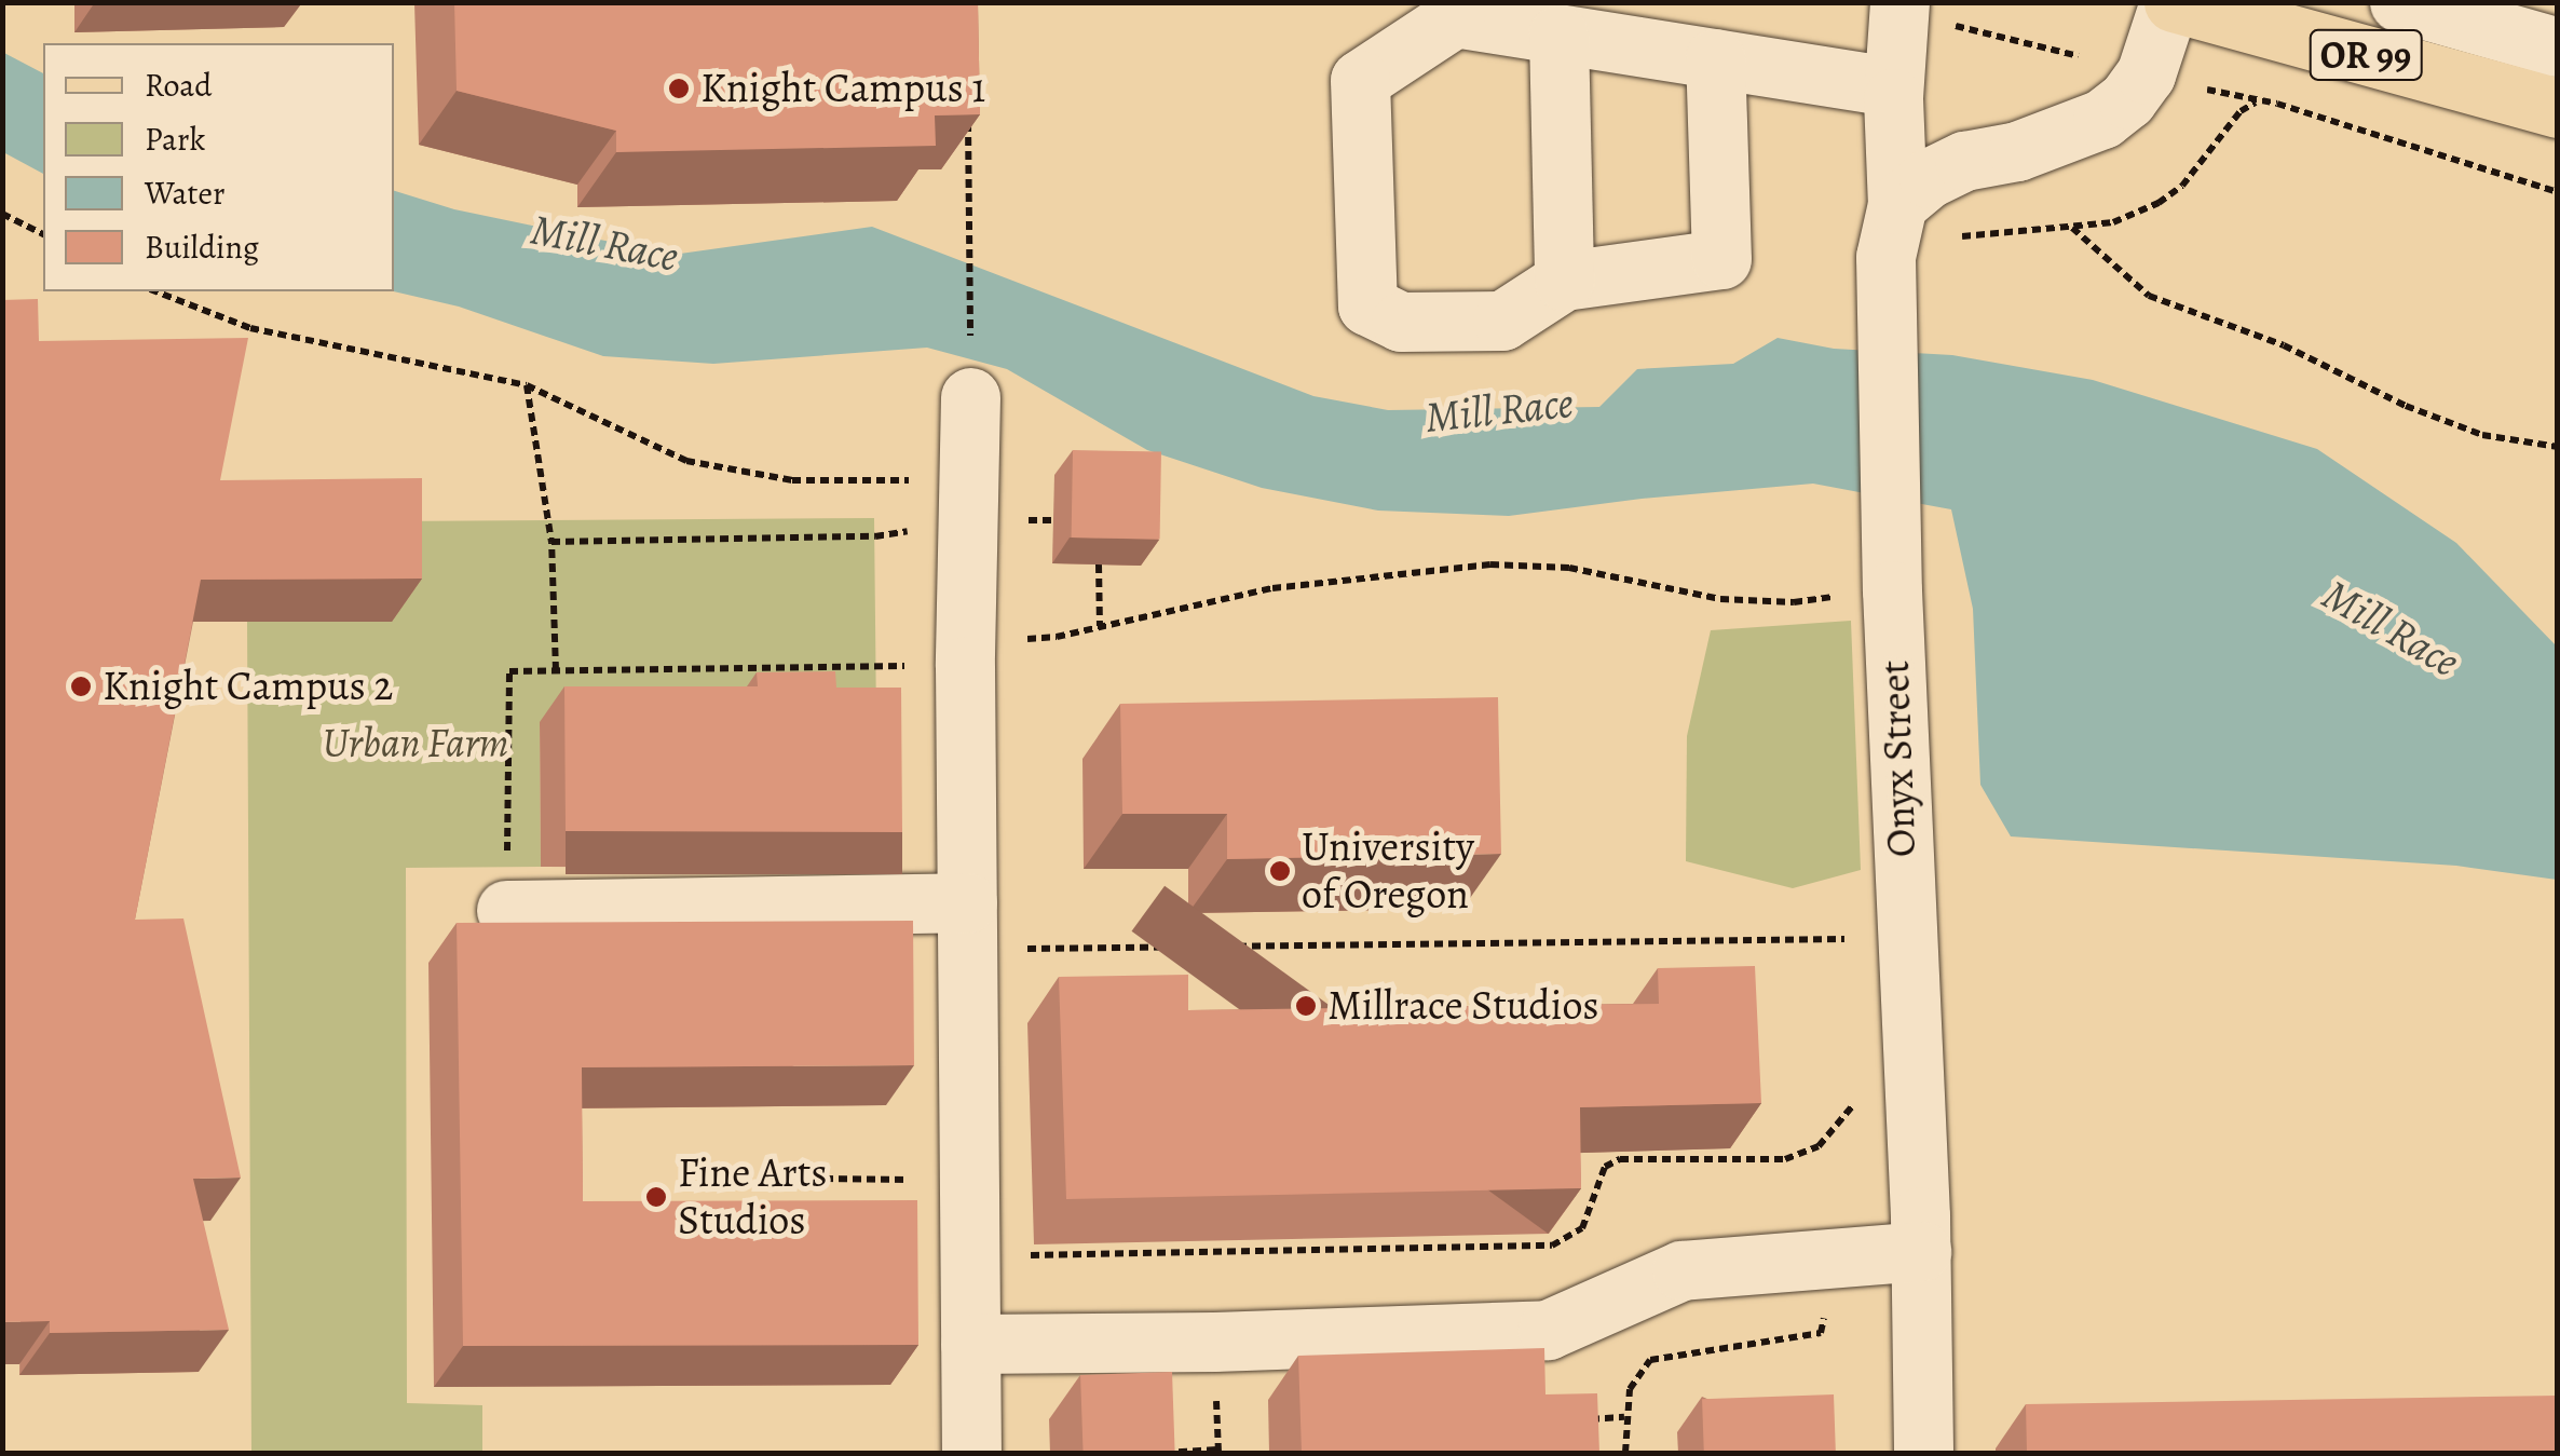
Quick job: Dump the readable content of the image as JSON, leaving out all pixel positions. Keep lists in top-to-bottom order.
{
  "streets": {
    "main road": ["OR 99"],
    "street": ["Onyx Street"]
  },
  "water": ["Mill Race"],
  "parks": ["Urban Farm"],
  "places": [
    "Knight Campus 1",
    "Knight Campus 2",
    "University of Oregon",
    "Millrace Studios",
    "Fine Arts Studios"
  ],
  "legend": [
    "Road",
    "Park",
    "Water",
    "Building"
  ]
}
